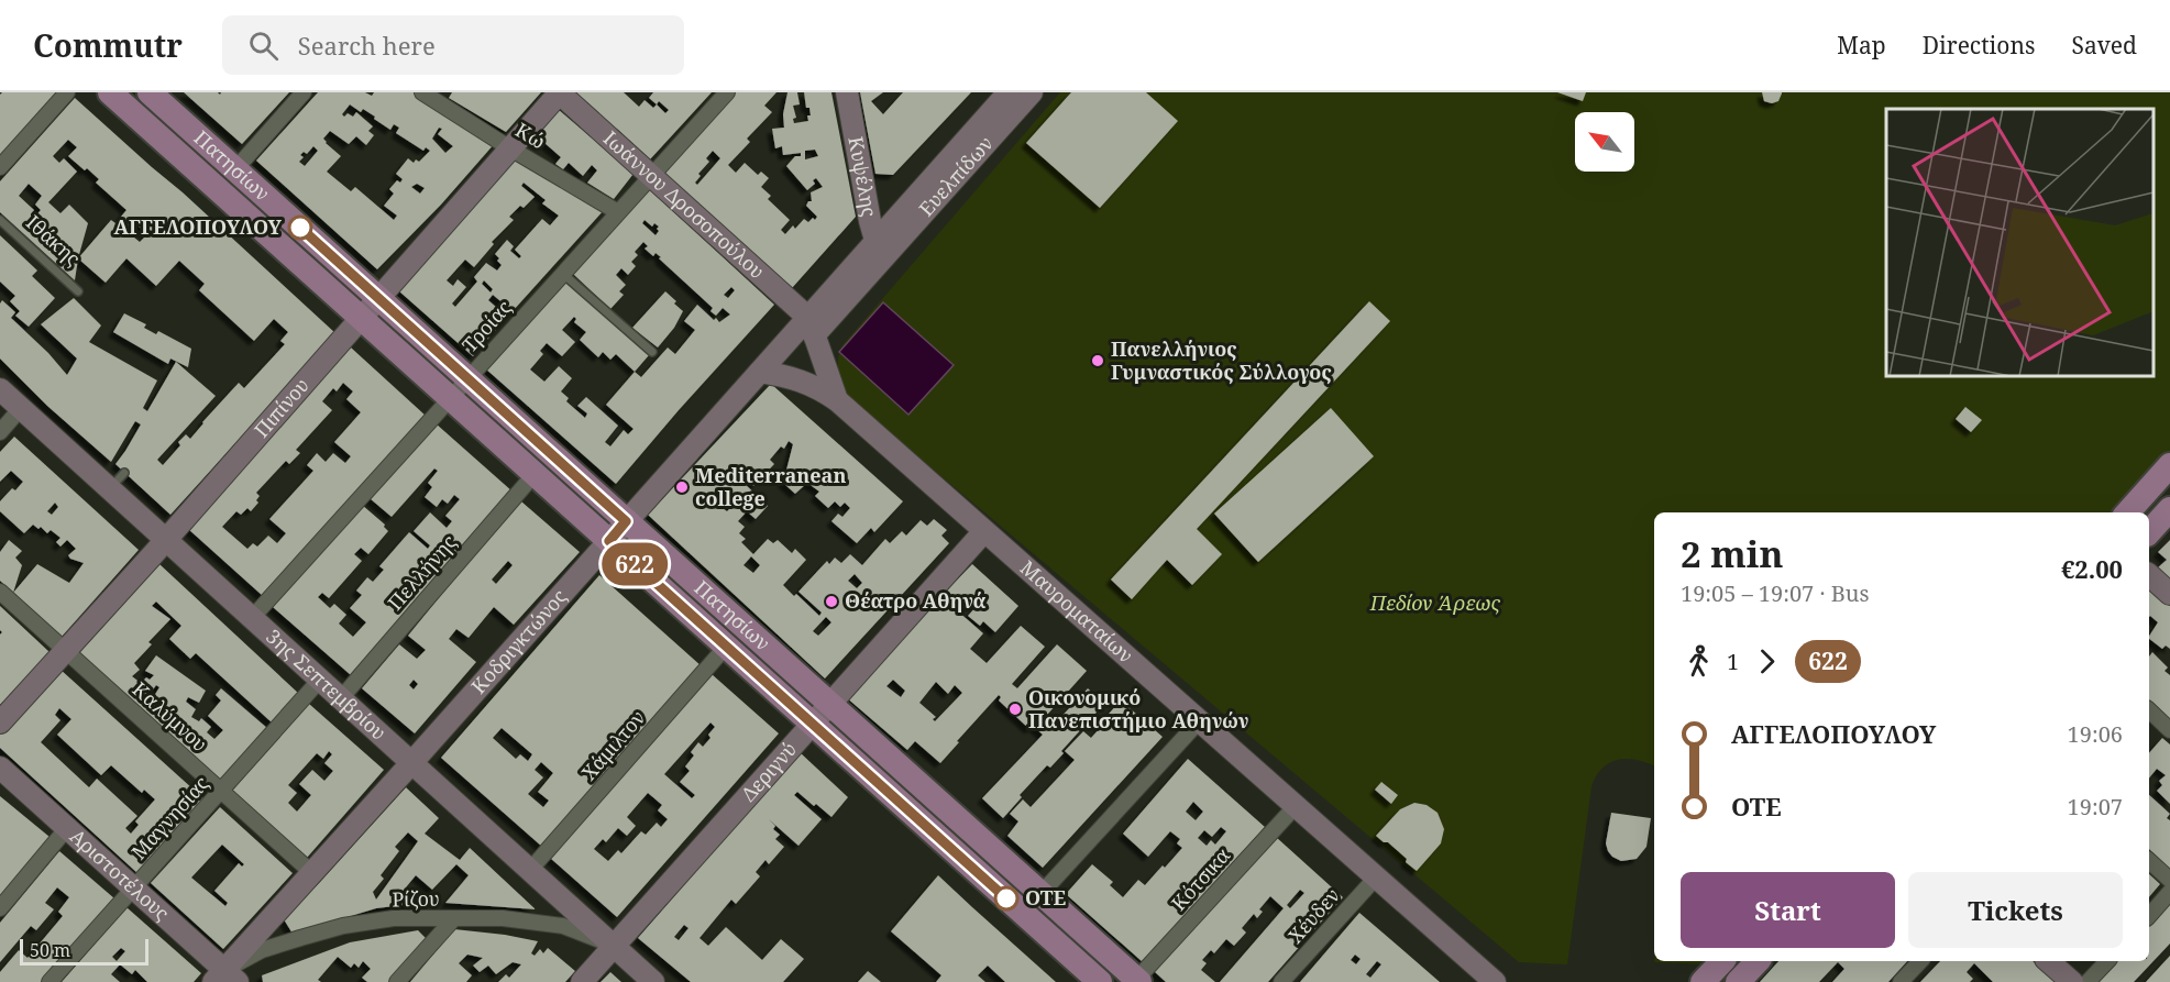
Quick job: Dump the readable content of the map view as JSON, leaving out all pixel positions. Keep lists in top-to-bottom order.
{
  "streets": {
    "main road": [
      "Πατησίων",
      "Κυψέλης",
      "Ευελπίδων",
      "Ιωάννου Δροσοπούλου",
      "Πιπίνου",
      "Μαυροματαίων",
      "Κοδριγκτώνος",
      "3ης Σεπτεμβρίου",
      "Δεριγνύ",
      "Αριστοτέλους"
    ],
    "street": [
      "Κώ",
      "Τροίας",
      "Πελλήνης",
      "Καλύμνου",
      "Χάμιλτον",
      "Μαγνησίας",
      "Κότσικα",
      "Ρίζου",
      "Χέυδεν"
    ],
    "lane": ["Ιθάκης"]
  },
  "crossings": [
    ["Κώ", "Τροίας"],
    ["Κώ", "Πιπίνου"],
    ["Πατησίων", "Τροίας"],
    ["Πατησίων", "Πιπίνου"],
    ["Πατησίων", "Πελλήνης"],
    ["Πατησίων", "Κοδριγκτώνος"],
    ["Πατησίων", "Χάμιλτον"],
    ["Πατησίων", "Δεριγνύ"],
    ["Πατησίων", "Κότσικα"],
    ["Κυψέλης", "Ευελπίδων"],
    ["Κυψέλης", "Κοδριγκτώνος"],
    ["Ευελπίδων", "Κοδριγκτώνος"],
    ["Ιωάννου Δροσοπούλου", "Τροίας"],
    ["Ιωάννου Δροσοπούλου", "Πιπίνου"],
    ["Ιωάννου Δροσοπούλου", "Μαυροματαίων"],
    ["Ιωάννου Δροσοπούλου", "Κοδριγκτώνος"],
    ["Τροίας", "3ης Σεπτεμβρίου"],
    ["Πιπίνου", "3ης Σεπτεμβρίου"],
    ["Πιπίνου", "Καλύμνου"],
    ["Πελλήνης", "3ης Σεπτεμβρίου"],
    ["Μαυροματαίων", "Κοδριγκτώνος"],
    ["Μαυροματαίων", "Δεριγνύ"],
    ["Μαυροματαίων", "Κότσικα"],
    ["Μαυροματαίων", "Χέυδεν"],
    ["Κοδριγκτώνος", "3ης Σεπτεμβρίου"],
    ["Κοδριγκτώνος", "Καλύμνου"],
    ["Κοδριγκτώνος", "Αριστοτέλους"],
    ["Κοδριγκτώνος", "Ρίζου"],
    ["3ης Σεπτεμβρίου", "Χάμιλτον"],
    ["3ης Σεπτεμβρίου", "Δεριγνύ"],
    ["3ης Σεπτεμβρίου", "Μαγνησίας"],
    ["3ης Σεπτεμβρίου", "Ρίζου"],
    ["Καλύμνου", "Μαγνησίας"],
    ["Δεριγνύ", "Ρίζου"],
    ["Μαγνησίας", "Αριστοτέλους"],
    ["Αριστοτέλους", "Ρίζου"]
  ],
  "parks": ["Πεδίον Άρεως"],
  "places": [
    "ΑΓΓΕΛΟΠΟΥΛΟΥ",
    "Πανελλήνιος Γυμναστικός Σύλλογος",
    "Mediterranean college",
    "Θέατρο Αθηνά",
    "Οικονομικό Πανεπιστήμιο Αθηνών",
    "ΟΤΕ"
  ],
  "lines": ["bus line 622"],
  "scale_bar": "50 m",
  "north": "top left",
  "page": {
    "header": "Commutr",
    "search": "Search here",
    "nav": ["Map", "Directions", "Saved"],
    "on_map": "622",
    "heading": ["2 min", "19:05 – 19:07 · Bus", "€2.00"],
    "legs": ["1", "622"],
    "list": [
      {
        "name": "ΑΓΓΕΛΟΠΟΥΛΟΥ",
        "value": "19:06"
      },
      {
        "name": "ΟΤΕ",
        "value": "19:07"
      }
    ],
    "buttons": ["Start", "Tickets"],
    "scale": "50 m"
  }
}
